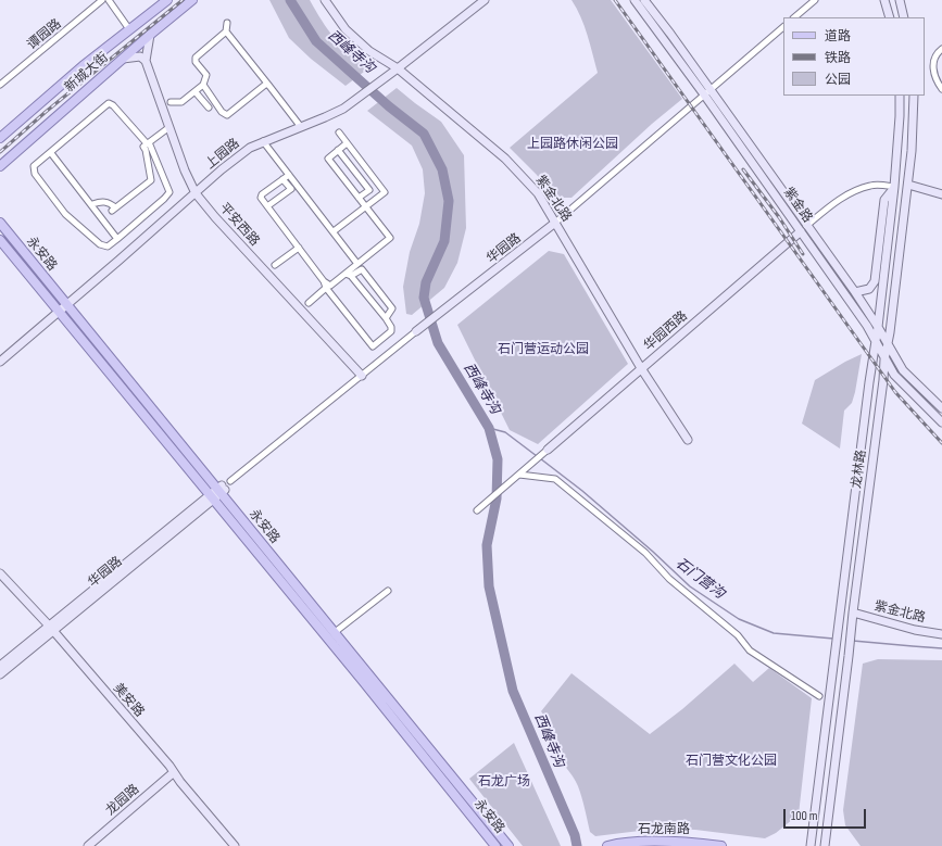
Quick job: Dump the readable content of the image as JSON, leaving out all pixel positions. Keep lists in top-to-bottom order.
{
  "streets": {
    "main road": ["新城大街", "永安路", "石龙南路"],
    "street": [
      "谭园路",
      "上园路",
      "紫金北路",
      "紫金路",
      "平安西路",
      "华园路",
      "华园西路",
      "龙林路",
      "美安路",
      "龙园路"
    ]
  },
  "crossings": [
    ["上园路", "紫金北路"],
    ["上园路", "平安西路"],
    ["上园路", "永安路"],
    ["紫金北路", "华园路"],
    ["紫金北路", "华园西路"],
    ["紫金北路", "龙林路"],
    ["紫金路", "华园路"],
    ["紫金路", "华园西路"],
    ["紫金路", "龙林路"],
    ["平安西路", "华园路"],
    ["华园路", "永安路"],
    ["华园路", "美安路"],
    ["华园西路", "龙林路"],
    ["美安路", "龙园路"]
  ],
  "water": ["西峰寺沟", "石门营沟"],
  "parks": [
    "上园路休闲公园",
    "石门营运动公园",
    "石门营文化公园",
    "石龙广场"
  ],
  "legend": ["道路", "铁路", "公园"],
  "scale_bar": "100 m"
}
